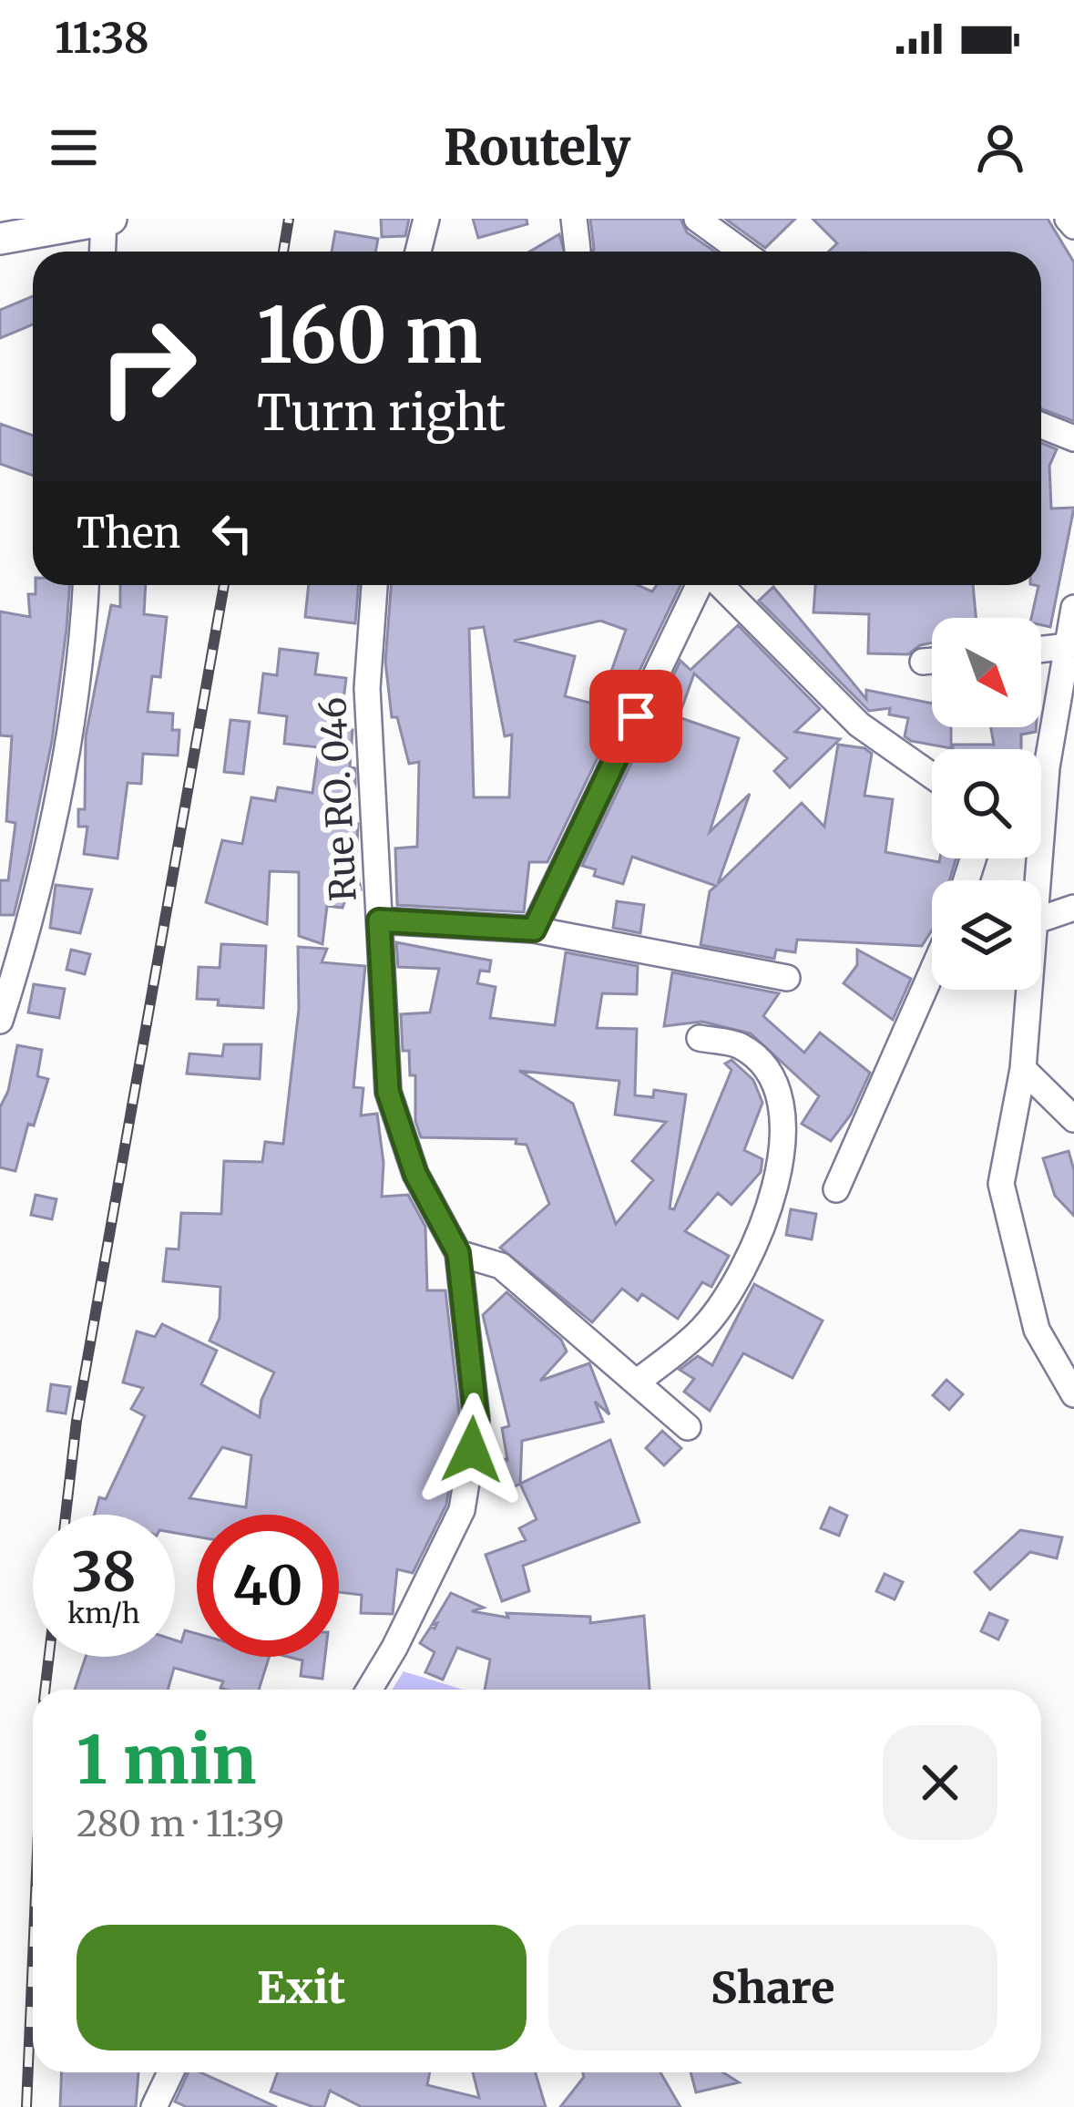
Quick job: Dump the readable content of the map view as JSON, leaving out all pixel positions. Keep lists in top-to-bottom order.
{
  "streets": {
    "street": ["Rue RO. 046"]
  },
  "north": "bottom right",
  "page": {
    "status": "11:38",
    "header": "Routely",
    "turn": ["160 m", "Turn right"],
    "then": "Then",
    "speed": "38 km/h",
    "limit": "40",
    "heading": ["1 min", "280 m · 11:39"],
    "buttons": ["Exit", "Share"]
  }
}
